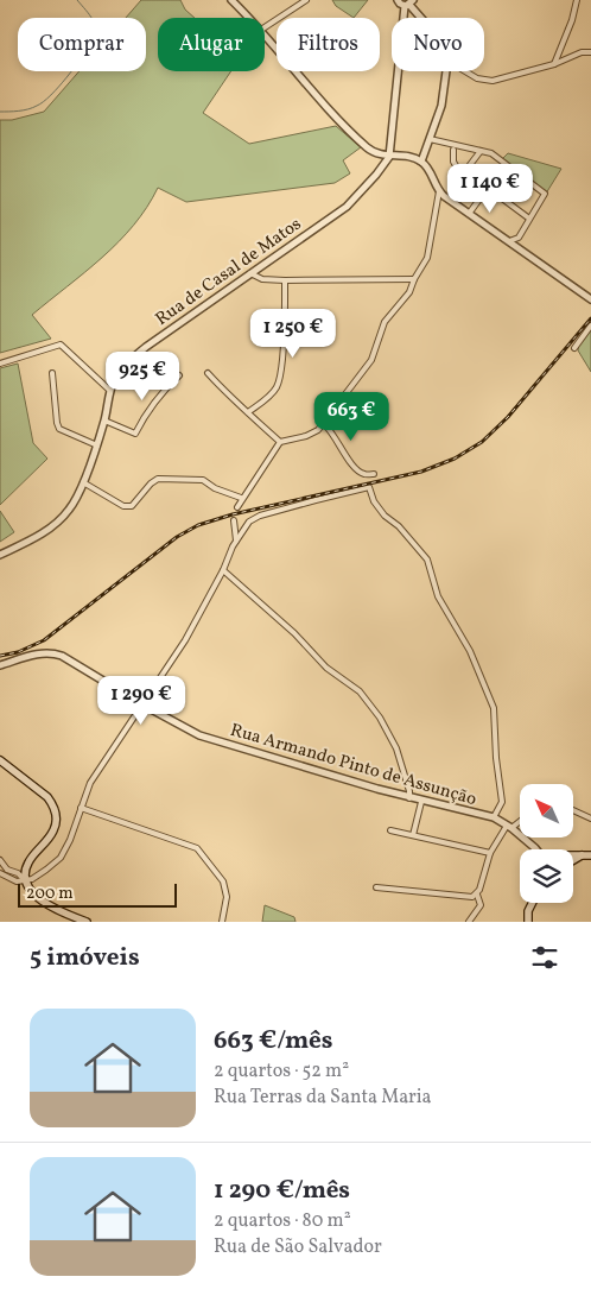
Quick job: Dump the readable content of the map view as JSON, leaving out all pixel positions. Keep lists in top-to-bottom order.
{
  "streets": {
    "street": ["Rua de Casal de Matos", "Rua Armando Pinto de Assunção"]
  },
  "scale_bar": "200 m",
  "north": "top left",
  "page": {
    "chip": [
      "Comprar",
      "Alugar",
      "Filtros",
      "Novo"
    ],
    "price": [
      "1 140 €",
      "1 250 €",
      "925 €",
      "663 €",
      "1 290 €"
    ],
    "scale": "200 m",
    "heading": "5 imóveis",
    "list": [
      {
        "name": "663 €/mês",
        "note": "2 quartos · 52 m² · Rua Terras da Santa Maria"
      },
      {
        "name": "1 290 €/mês",
        "note": "2 quartos · 80 m² · Rua de São Salvador"
      }
    ]
  }
}
